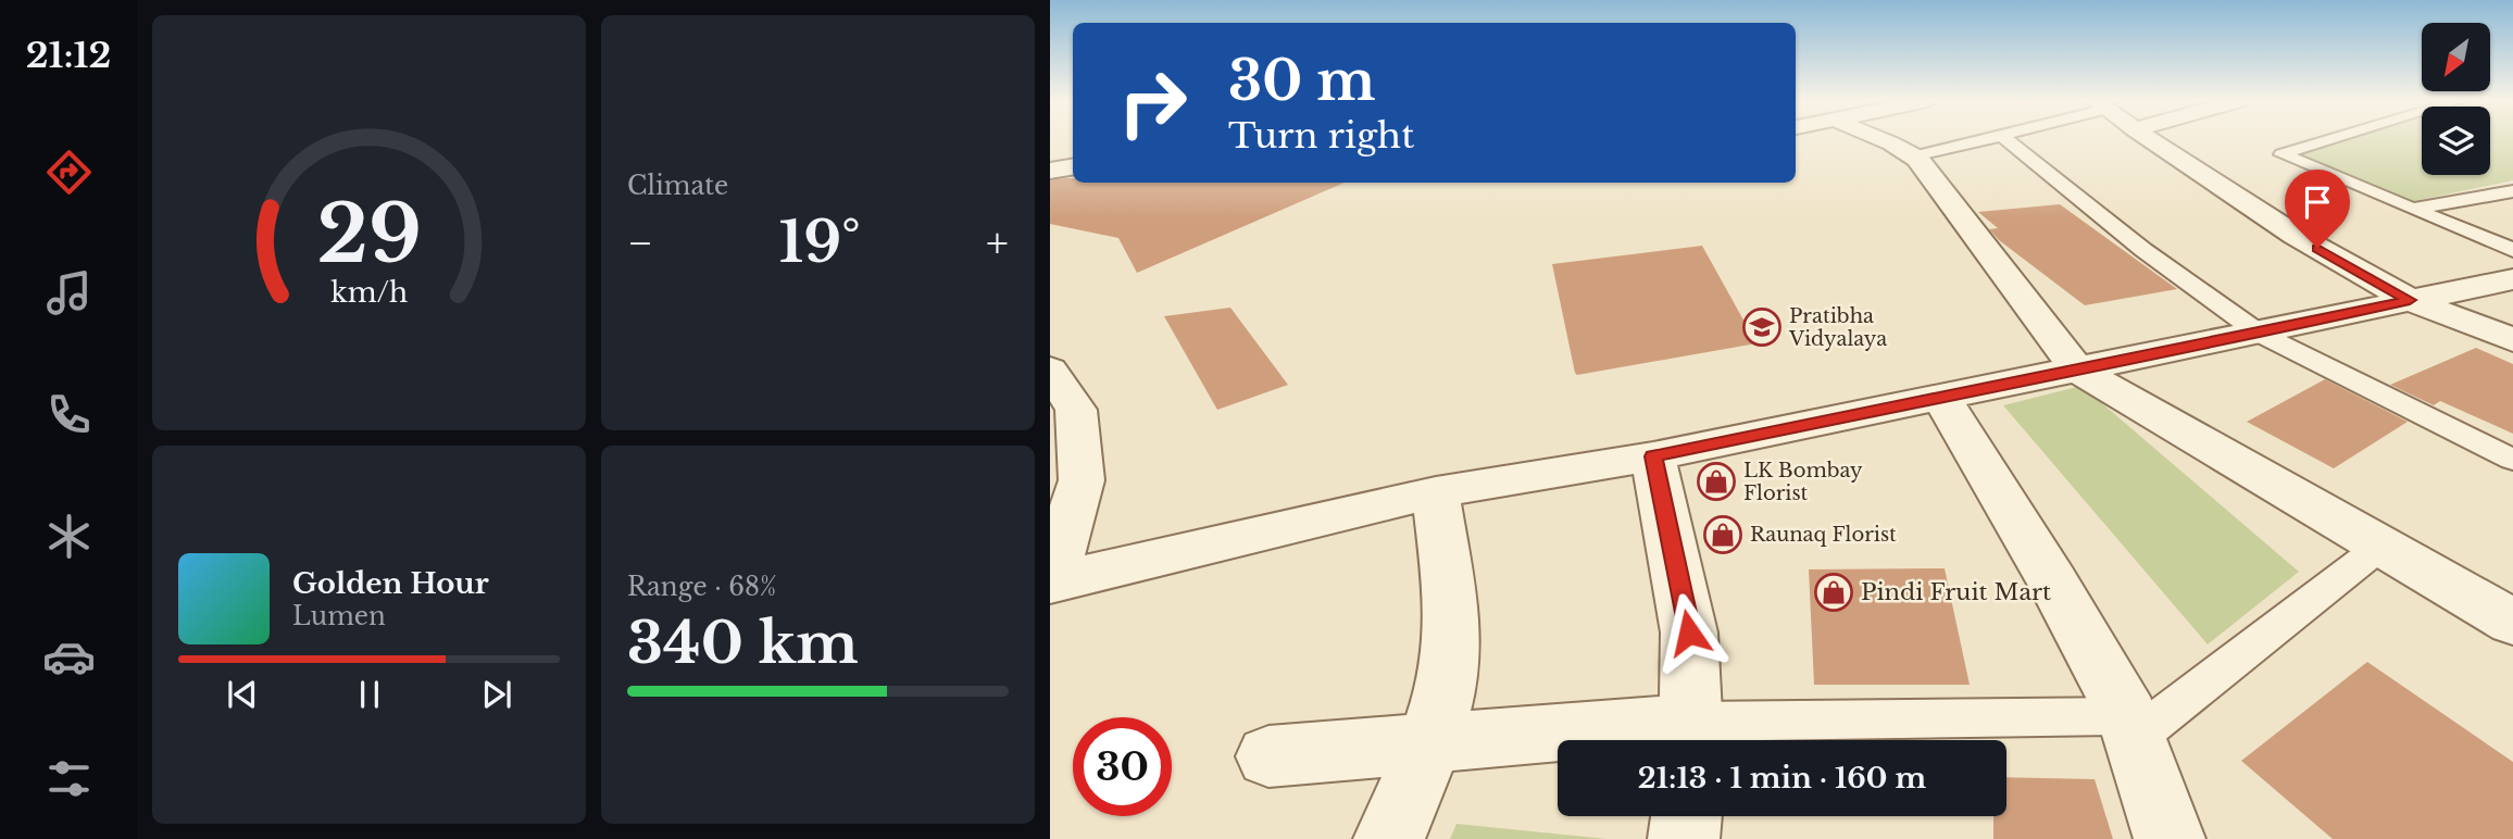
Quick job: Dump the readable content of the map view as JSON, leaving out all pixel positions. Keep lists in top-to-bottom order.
{
  "places": {
    "school or university": ["Pratibha Vidyalaya"],
    "shop": ["LK Bombay Florist", "Raunaq Florist", "Pindi Fruit Mart"]
  },
  "north": "bottom left",
  "page": {
    "tabs": "21:12",
    "tile": [
      "Climate",
      ["Range · 68%", "340 km"]
    ],
    "turn": ["30 m", "Turn right"],
    "heat": ["−", "19°", "+"],
    "song": ["Golden Hour", "Lumen"],
    "limit": "30",
    "trip": "21:13 · 1 min · 160 m",
    "gauge": ["29", "km/h"]
  }
}
